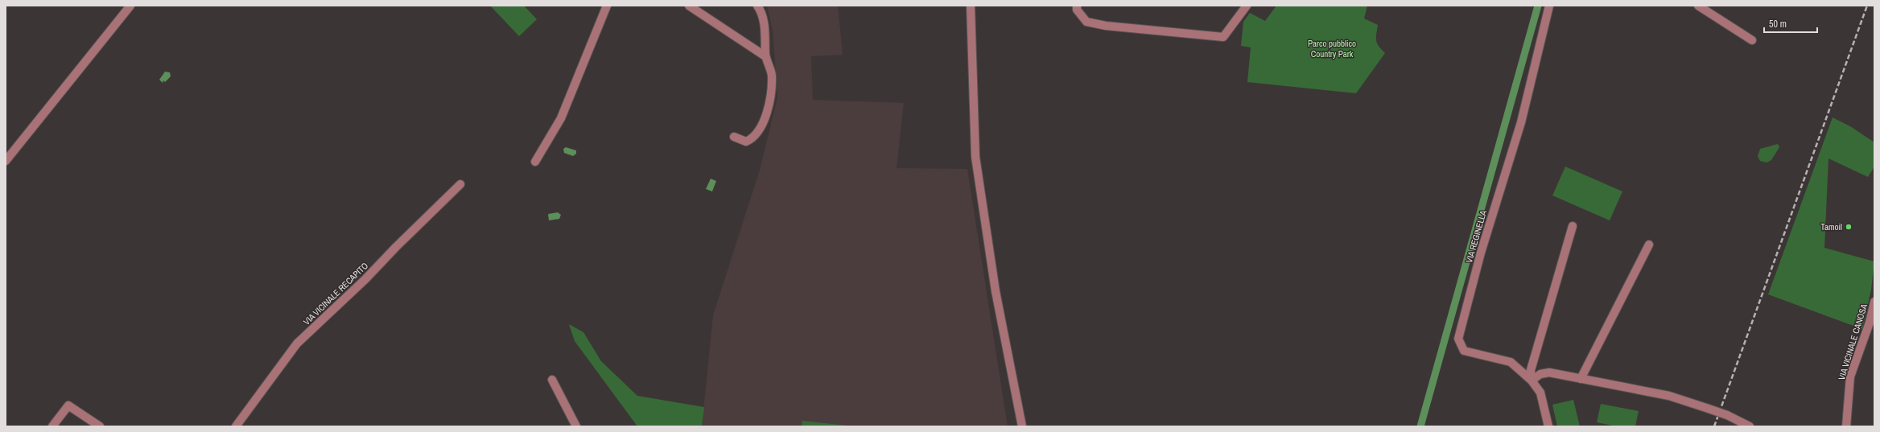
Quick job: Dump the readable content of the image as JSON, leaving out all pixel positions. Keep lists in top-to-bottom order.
{
  "streets": {
    "street": ["VIA REGINELLA", "VIA VICINALE RECAPITO", "VIA VICINALE CANOSA"]
  },
  "parks": ["Parco pubblico Country Park"],
  "places": ["Tamoil"],
  "scale_bar": "50 m"
}
